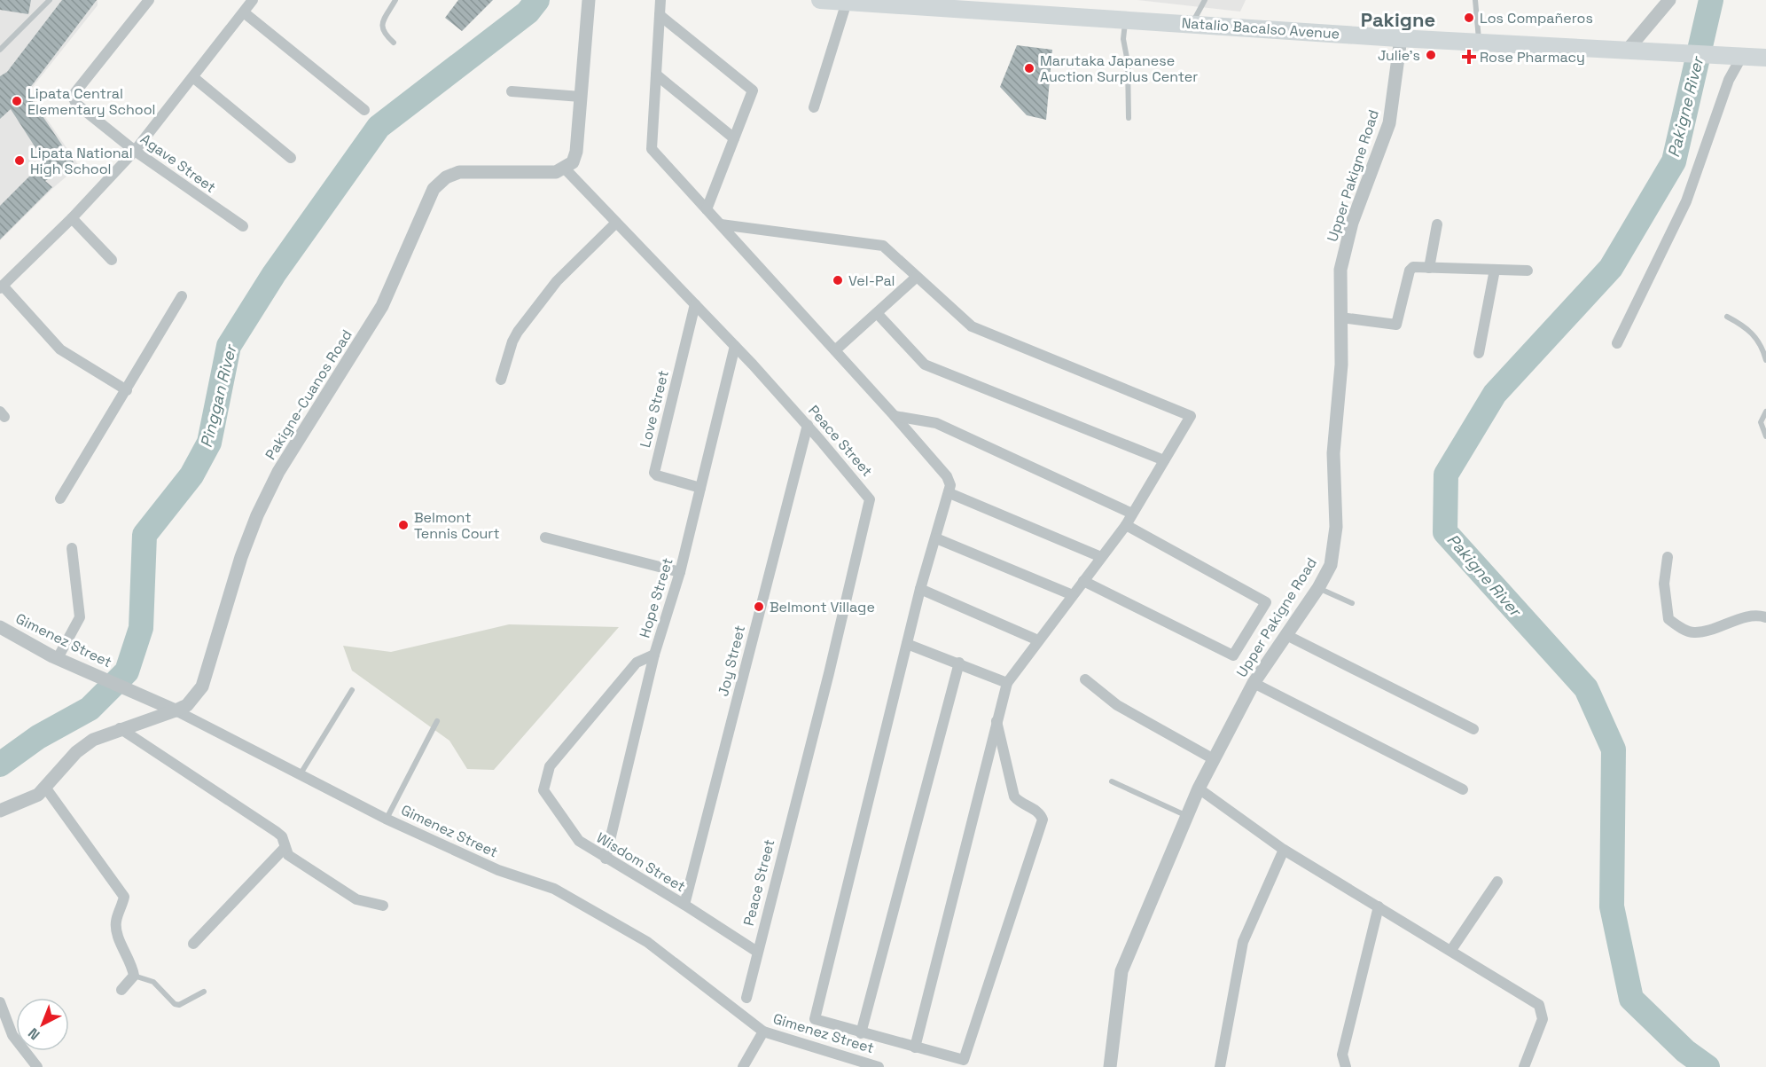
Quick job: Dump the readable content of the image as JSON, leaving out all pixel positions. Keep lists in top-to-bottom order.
{
  "streets": {
    "highway": ["Natalio Bacalso Avenue"],
    "street": [
      "Agave Street",
      "Upper Pakigne Road",
      "Pakigne-Cuanos Road",
      "Love Street",
      "Peace Street",
      "Hope Street",
      "Gimenez Street",
      "Joy Street",
      "Wisdom Street"
    ]
  },
  "crossings": [
    ["Natalio Bacalso Avenue", "Upper Pakigne Road"],
    ["Pakigne-Cuanos Road", "Peace Street"],
    ["Pakigne-Cuanos Road", "Gimenez Street"],
    ["Love Street", "Peace Street"],
    ["Love Street", "Hope Street"],
    ["Peace Street", "Hope Street"],
    ["Peace Street", "Joy Street"],
    ["Peace Street", "Wisdom Street"],
    ["Hope Street", "Wisdom Street"],
    ["Joy Street", "Wisdom Street"]
  ],
  "districts": ["Pakigne"],
  "water": ["Pakigne River", "Pinggan River"],
  "places": {
    "other": [
      "Los Compañeros",
      "Julie's",
      "Marutaka Japanese Auction Surplus Center",
      "Lipata Central Elementary School",
      "Lipata National High School",
      "Vel-Pal",
      "Belmont Tennis Court",
      "Belmont Village"
    ],
    "health": ["Rose Pharmacy"]
  },
  "north": "bottom left"
}
